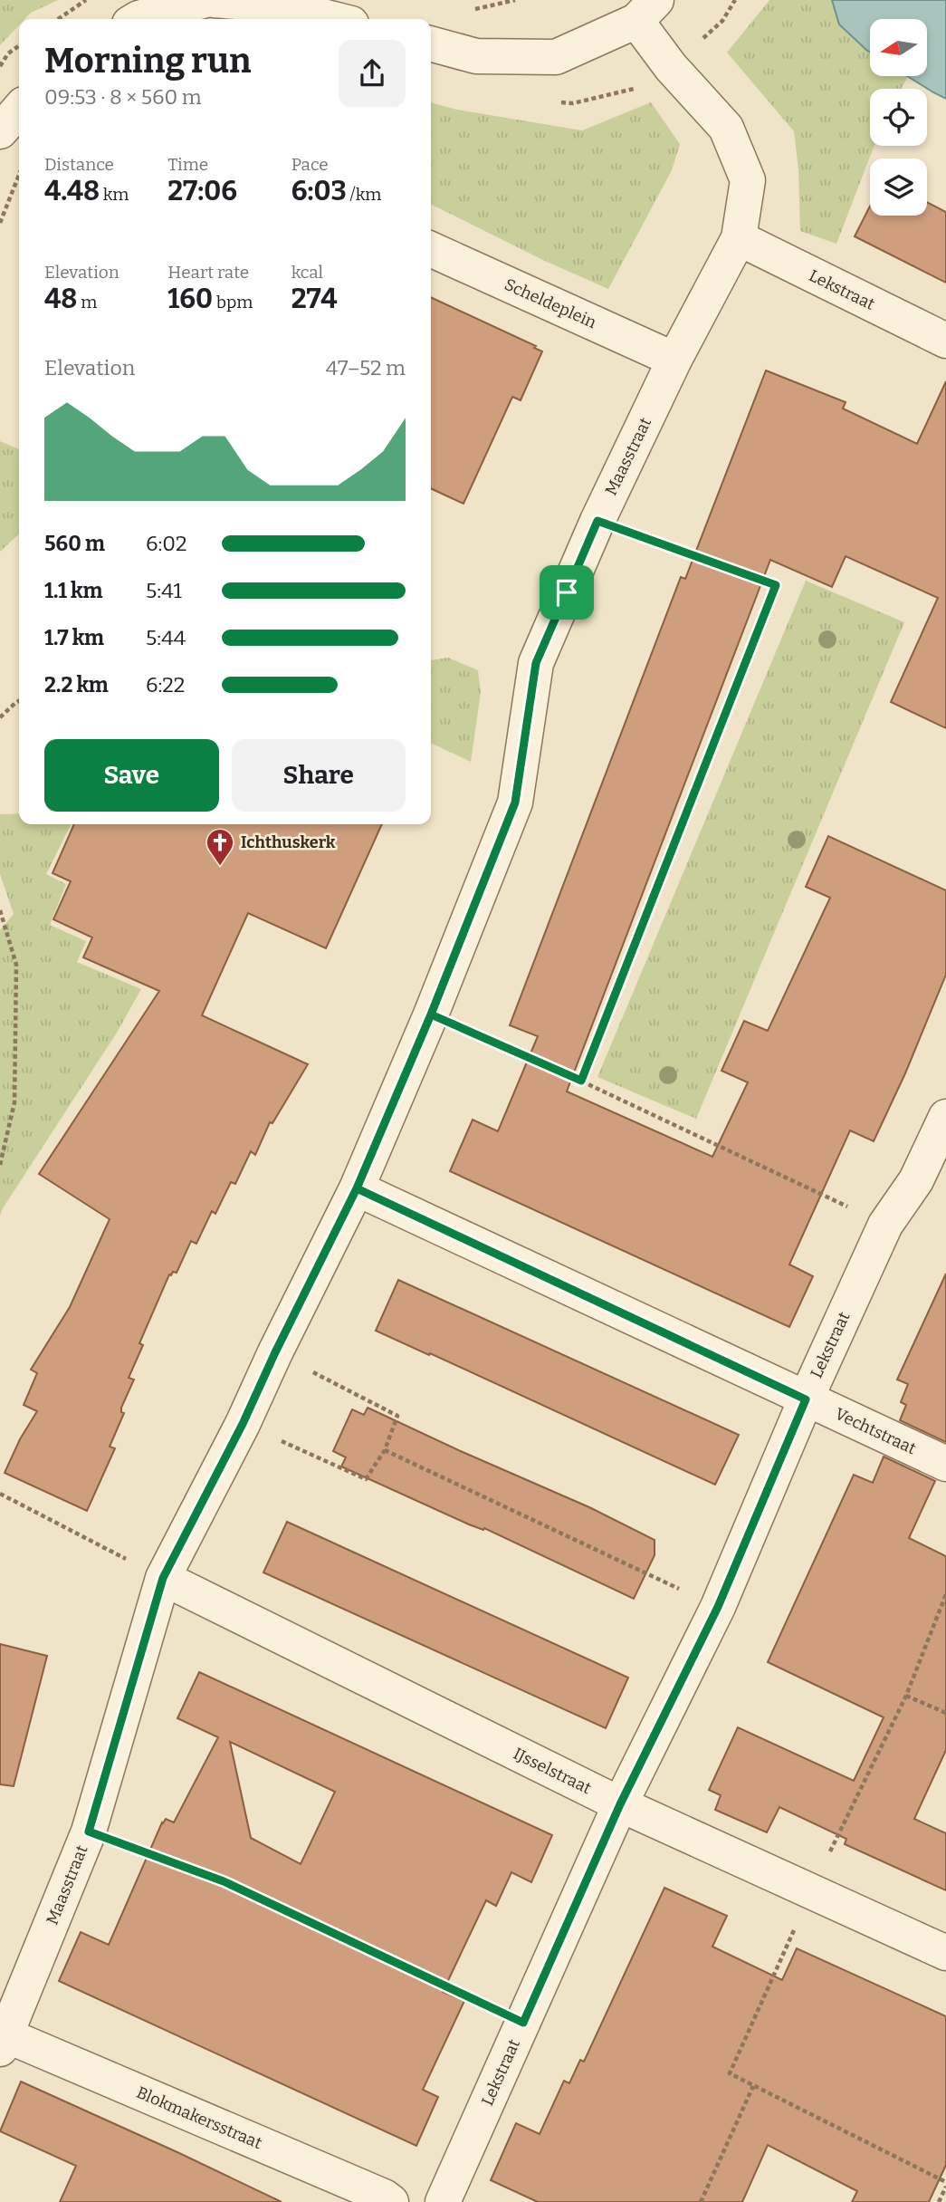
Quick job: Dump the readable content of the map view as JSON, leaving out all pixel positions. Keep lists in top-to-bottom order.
{
  "streets": {
    "street": [
      "Lekstraat",
      "Scheldeplein",
      "Maasstraat",
      "Vechtstraat",
      "IJsselstraat",
      "Blokmakersstraat"
    ]
  },
  "crossings": [
    ["Lekstraat", "Maasstraat"],
    ["Lekstraat", "Vechtstraat"],
    ["Lekstraat", "IJsselstraat"],
    ["Scheldeplein", "Maasstraat"],
    ["Maasstraat", "Vechtstraat"],
    ["Maasstraat", "IJsselstraat"],
    ["Maasstraat", "Blokmakersstraat"]
  ],
  "places": {
    "church": ["Ichthuskerk"]
  },
  "north": "left",
  "page": {
    "heading": ["Morning run", "09:53 · 8 × 560 m"],
    "stats": [
      ["Distance", "4.48 km"],
      ["Time", "27:06"],
      ["Pace", "6:03 /km"],
      ["Elevation", "48 m"],
      ["Heart rate", "160 bpm"],
      ["kcal", "274"]
    ],
    "chart": ["Elevation", "47–52 m"],
    "list": [
      {
        "name": "560 m",
        "note": "6:02"
      },
      {
        "name": "1.1 km",
        "note": "5:41"
      },
      {
        "name": "1.7 km",
        "note": "5:44"
      },
      {
        "name": "2.2 km",
        "note": "6:22"
      }
    ],
    "buttons": ["Save", "Share"]
  }
}
